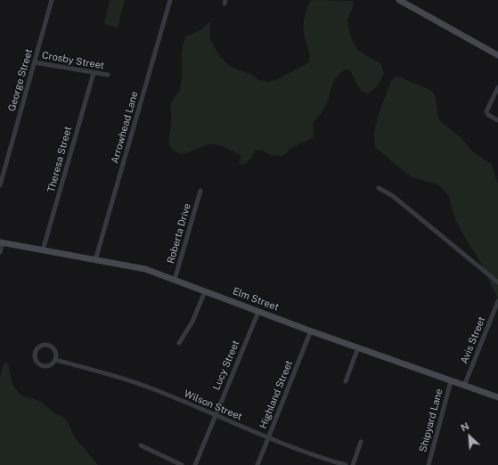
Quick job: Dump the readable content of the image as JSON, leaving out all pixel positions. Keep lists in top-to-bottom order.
{
  "streets": {
    "street": [
      "Crosby Street",
      "George Street",
      "Arrowhead Lane",
      "Theresa Street",
      "Roberta Drive",
      "Elm Street",
      "Avis Street",
      "Lucy Street",
      "Highland Street",
      "Wilson Street",
      "Shipyard Lane"
    ]
  },
  "crossings": [
    ["Crosby Street", "George Street"],
    ["Crosby Street", "Theresa Street"],
    ["Arrowhead Lane", "Elm Street"],
    ["Theresa Street", "Elm Street"],
    ["Roberta Drive", "Elm Street"],
    ["Elm Street", "Avis Street"],
    ["Elm Street", "Lucy Street"],
    ["Elm Street", "Highland Street"],
    ["Elm Street", "Shipyard Lane"],
    ["Lucy Street", "Wilson Street"],
    ["Highland Street", "Wilson Street"]
  ],
  "north": "top left"
}
